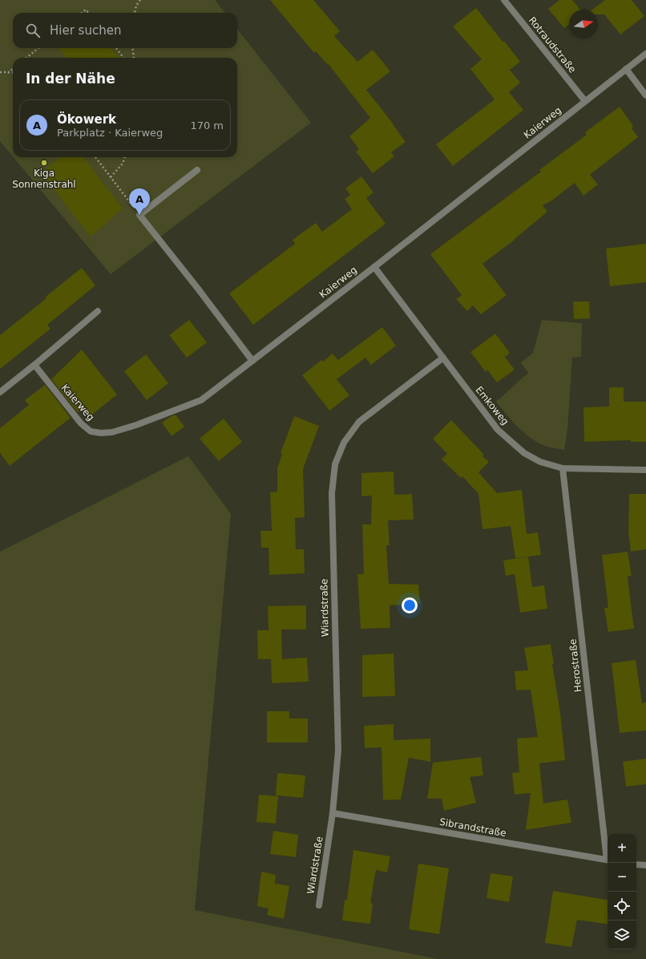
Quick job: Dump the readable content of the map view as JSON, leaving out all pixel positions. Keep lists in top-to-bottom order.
{
  "streets": {
    "street": [
      "Rotraudstraße",
      "Kaierweg",
      "Emkoweg",
      "Wiardstraße",
      "Herostraße",
      "Sibrandstraße"
    ]
  },
  "crossings": [
    ["Rotraudstraße", "Kaierweg"],
    ["Kaierweg", "Emkoweg"],
    ["Emkoweg", "Wiardstraße"],
    ["Emkoweg", "Herostraße"],
    ["Wiardstraße", "Sibrandstraße"]
  ],
  "places": ["Kiga Sonnenstrahl"],
  "north": "right",
  "page": {
    "search": "Hier suchen",
    "heading": "In der Nähe",
    "list": [
      {
        "mark": "A",
        "name": "Ökowerk",
        "note": "Parkplatz · Kaierweg",
        "value": "170 m"
      }
    ],
    "pins": "A",
    "map_buttons": ["+", "−"]
  }
}
